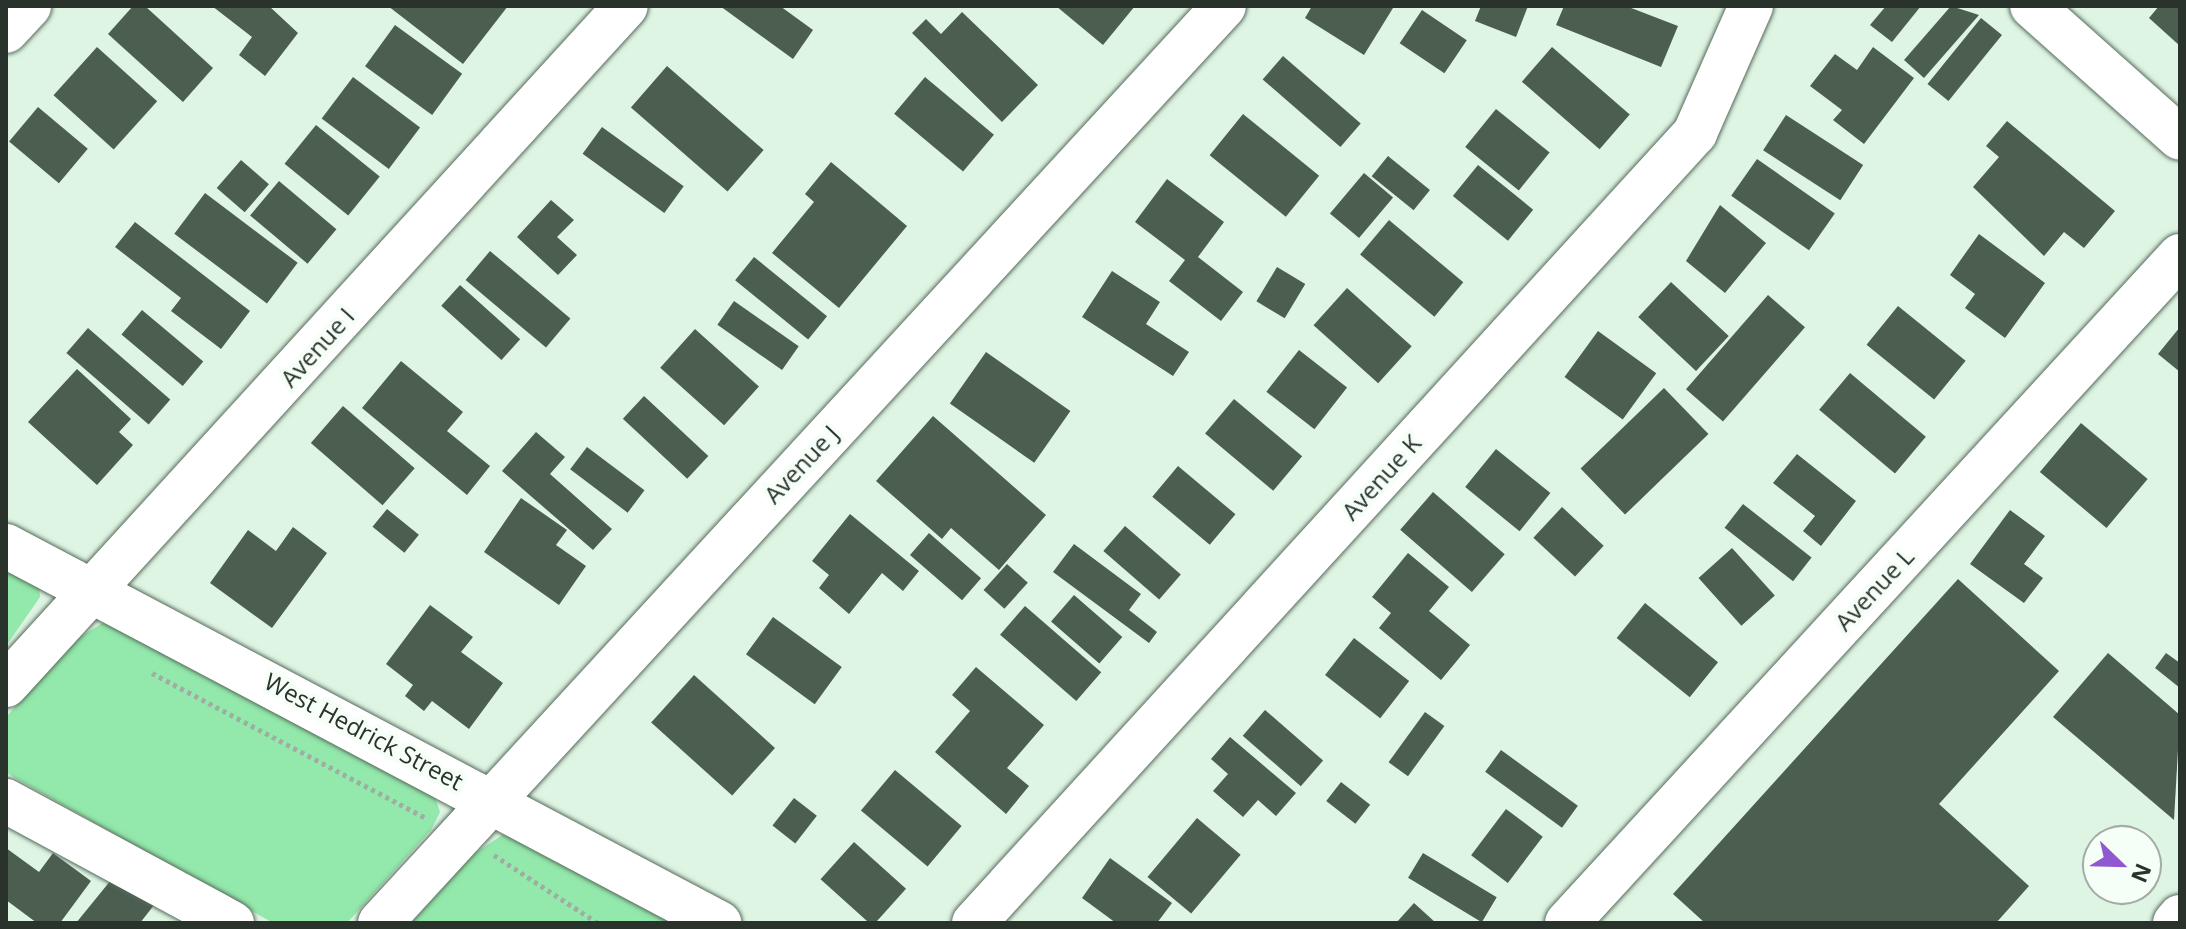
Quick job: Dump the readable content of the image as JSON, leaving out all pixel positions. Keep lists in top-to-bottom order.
{
  "streets": {
    "street": [
      "Avenue I",
      "Avenue J",
      "Avenue K",
      "Avenue L",
      "West Hedrick Street"
    ]
  },
  "crossings": [
    ["Avenue I", "West Hedrick Street"],
    ["Avenue J", "West Hedrick Street"]
  ],
  "north": "bottom right"
}
